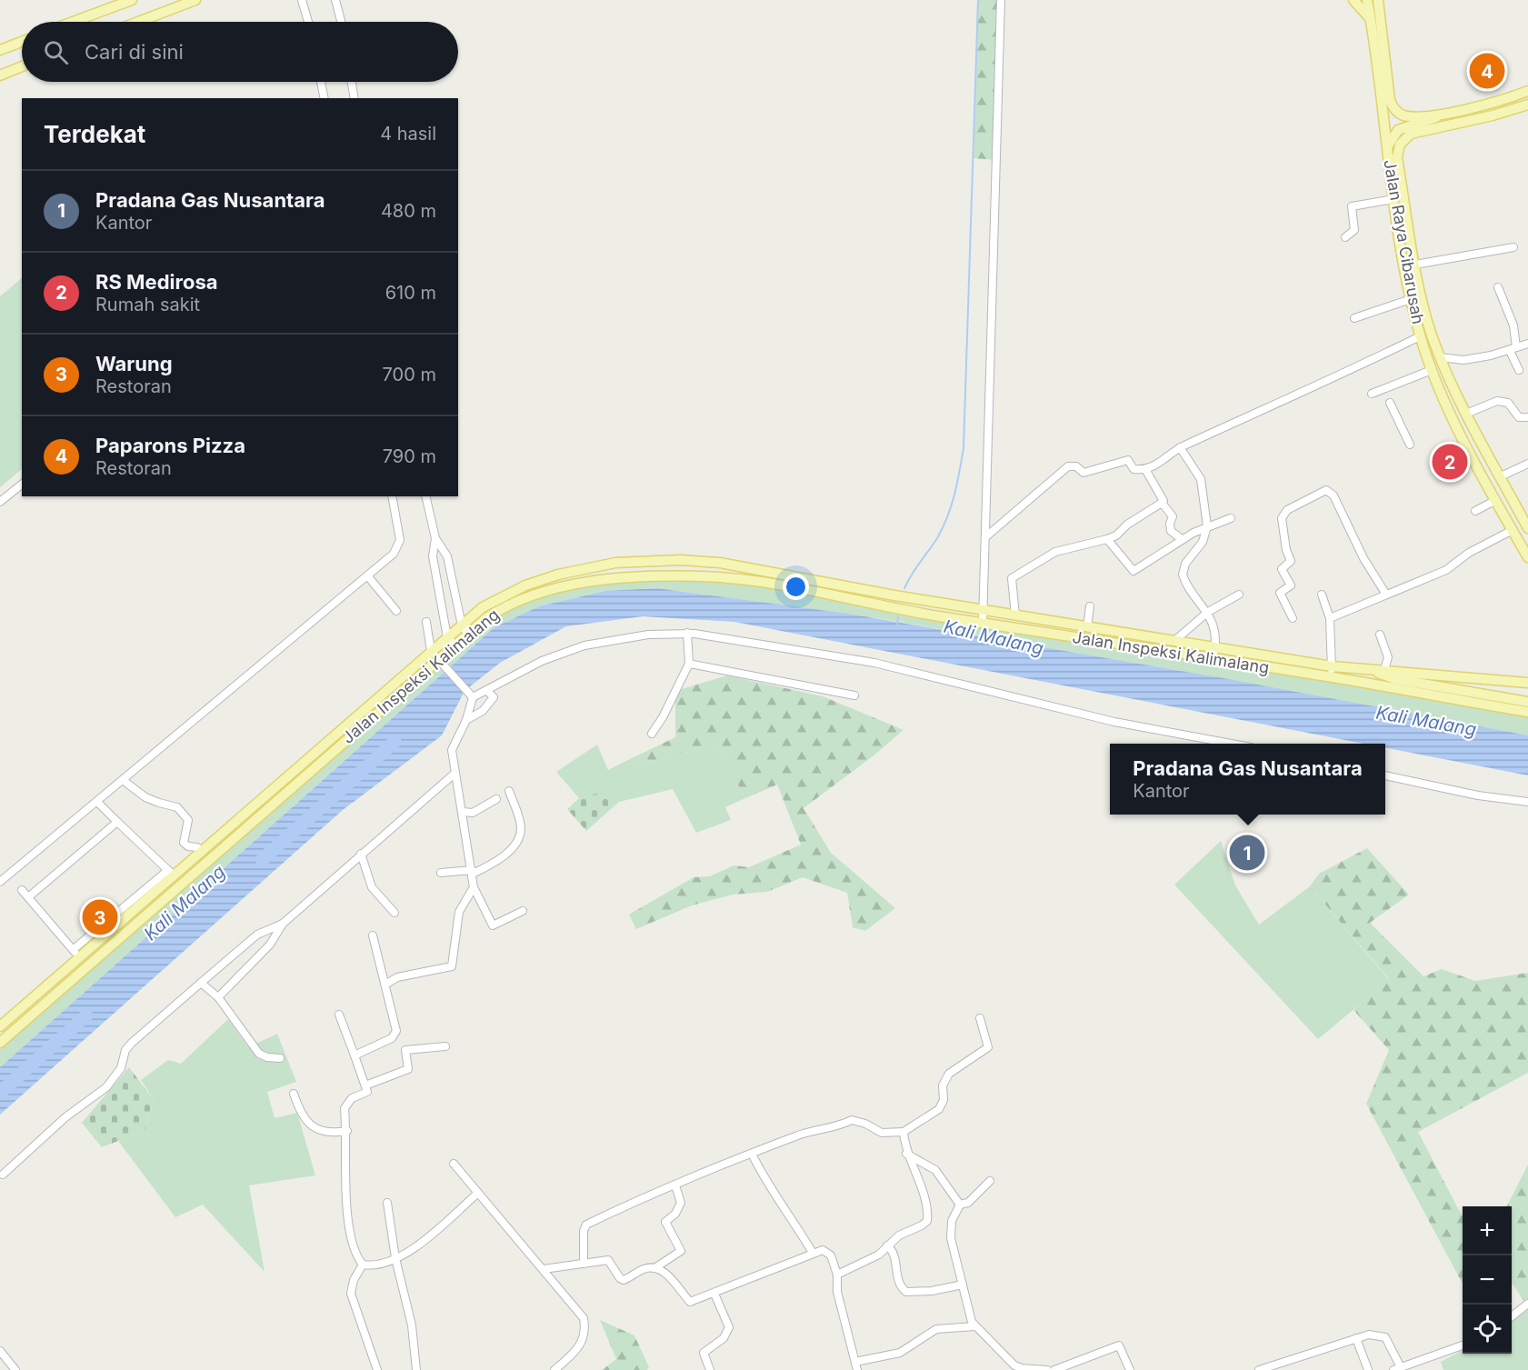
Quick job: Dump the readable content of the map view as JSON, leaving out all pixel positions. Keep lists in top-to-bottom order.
{
  "streets": {
    "main road": ["Jalan Raya Cibarusah", "Jalan Inspeksi Kalimalang"]
  },
  "water": ["Kali Malang"],
  "page": {
    "search": "Cari di sini",
    "pins": [
      "4",
      "2",
      "1",
      "3"
    ],
    "heading": ["Terdekat", "4 hasil"],
    "list": [
      {
        "mark": "1",
        "name": "Pradana Gas Nusantara",
        "note": "Kantor",
        "value": "480 m"
      },
      {
        "mark": "2",
        "name": "RS Medirosa",
        "note": "Rumah sakit",
        "value": "610 m"
      },
      {
        "mark": "3",
        "name": "Warung",
        "note": "Restoran",
        "value": "700 m"
      },
      {
        "mark": "4",
        "name": "Paparons Pizza",
        "note": "Restoran",
        "value": "790 m"
      }
    ],
    "popup": ["Pradana Gas Nusantara", "Kantor"],
    "map_buttons": ["+", "−"]
  }
}
